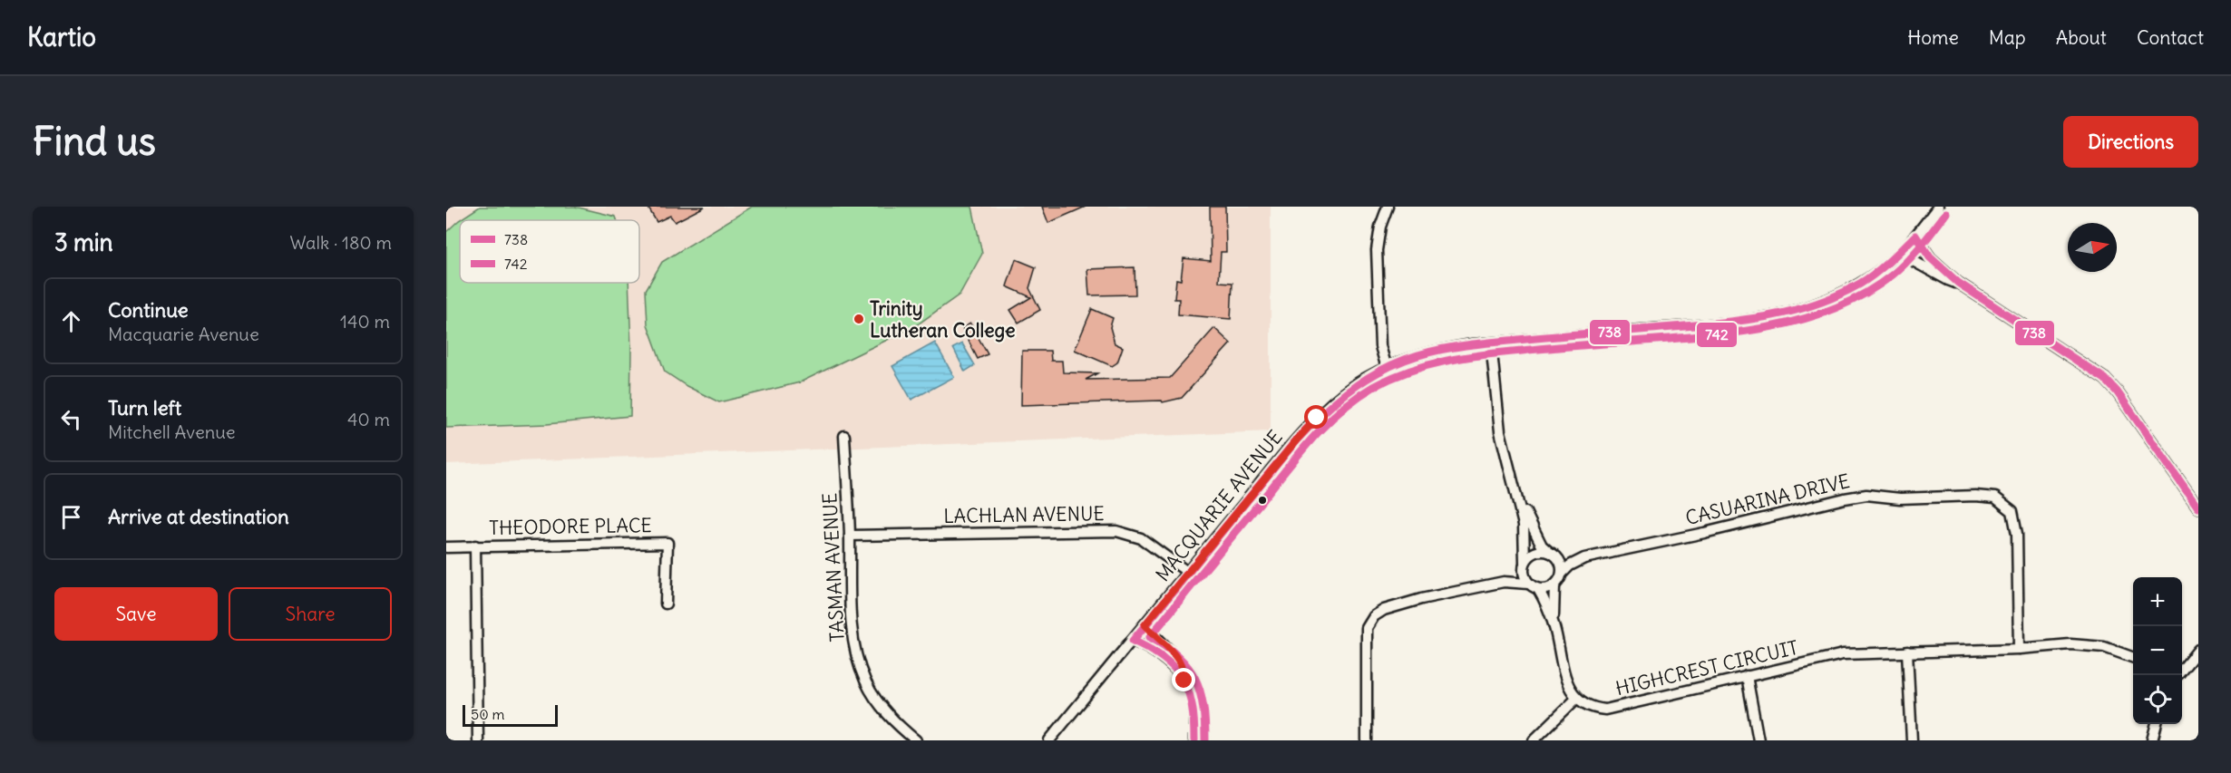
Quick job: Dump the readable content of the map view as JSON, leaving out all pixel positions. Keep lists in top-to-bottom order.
{
  "streets": {
    "street": [
      "CASUARINA DRIVE",
      "MACQUARIE AVENUE",
      "LACHLAN AVENUE",
      "THEODORE PLACE",
      "TASMAN AVENUE",
      "HIGHCREST CIRCUIT"
    ]
  },
  "crossings": [
    ["CASUARINA DRIVE", "HIGHCREST CIRCUIT"],
    ["MACQUARIE AVENUE", "LACHLAN AVENUE"],
    ["LACHLAN AVENUE", "TASMAN AVENUE"]
  ],
  "places": ["Trinity Lutheran College"],
  "lines": ["transit line 742", "transit line 738"],
  "legend": ["738", "742"],
  "scale_bar": "50 m",
  "north": "right",
  "page": {
    "header": "Kartio",
    "nav": [
      "Home",
      "Map",
      "About",
      "Contact"
    ],
    "buttons": [
      "Directions",
      ["Save", "Share"]
    ],
    "title": "Find us",
    "heading": ["3 min", "Walk · 180 m"],
    "list": [
      ["Continue", "Macquarie Avenue", "140 m"],
      ["Turn left", "Mitchell Avenue", "40 m"],
      "Arrive at destination"
    ],
    "map_buttons": ["+", "−"],
    "scale": "50 m"
  }
}
